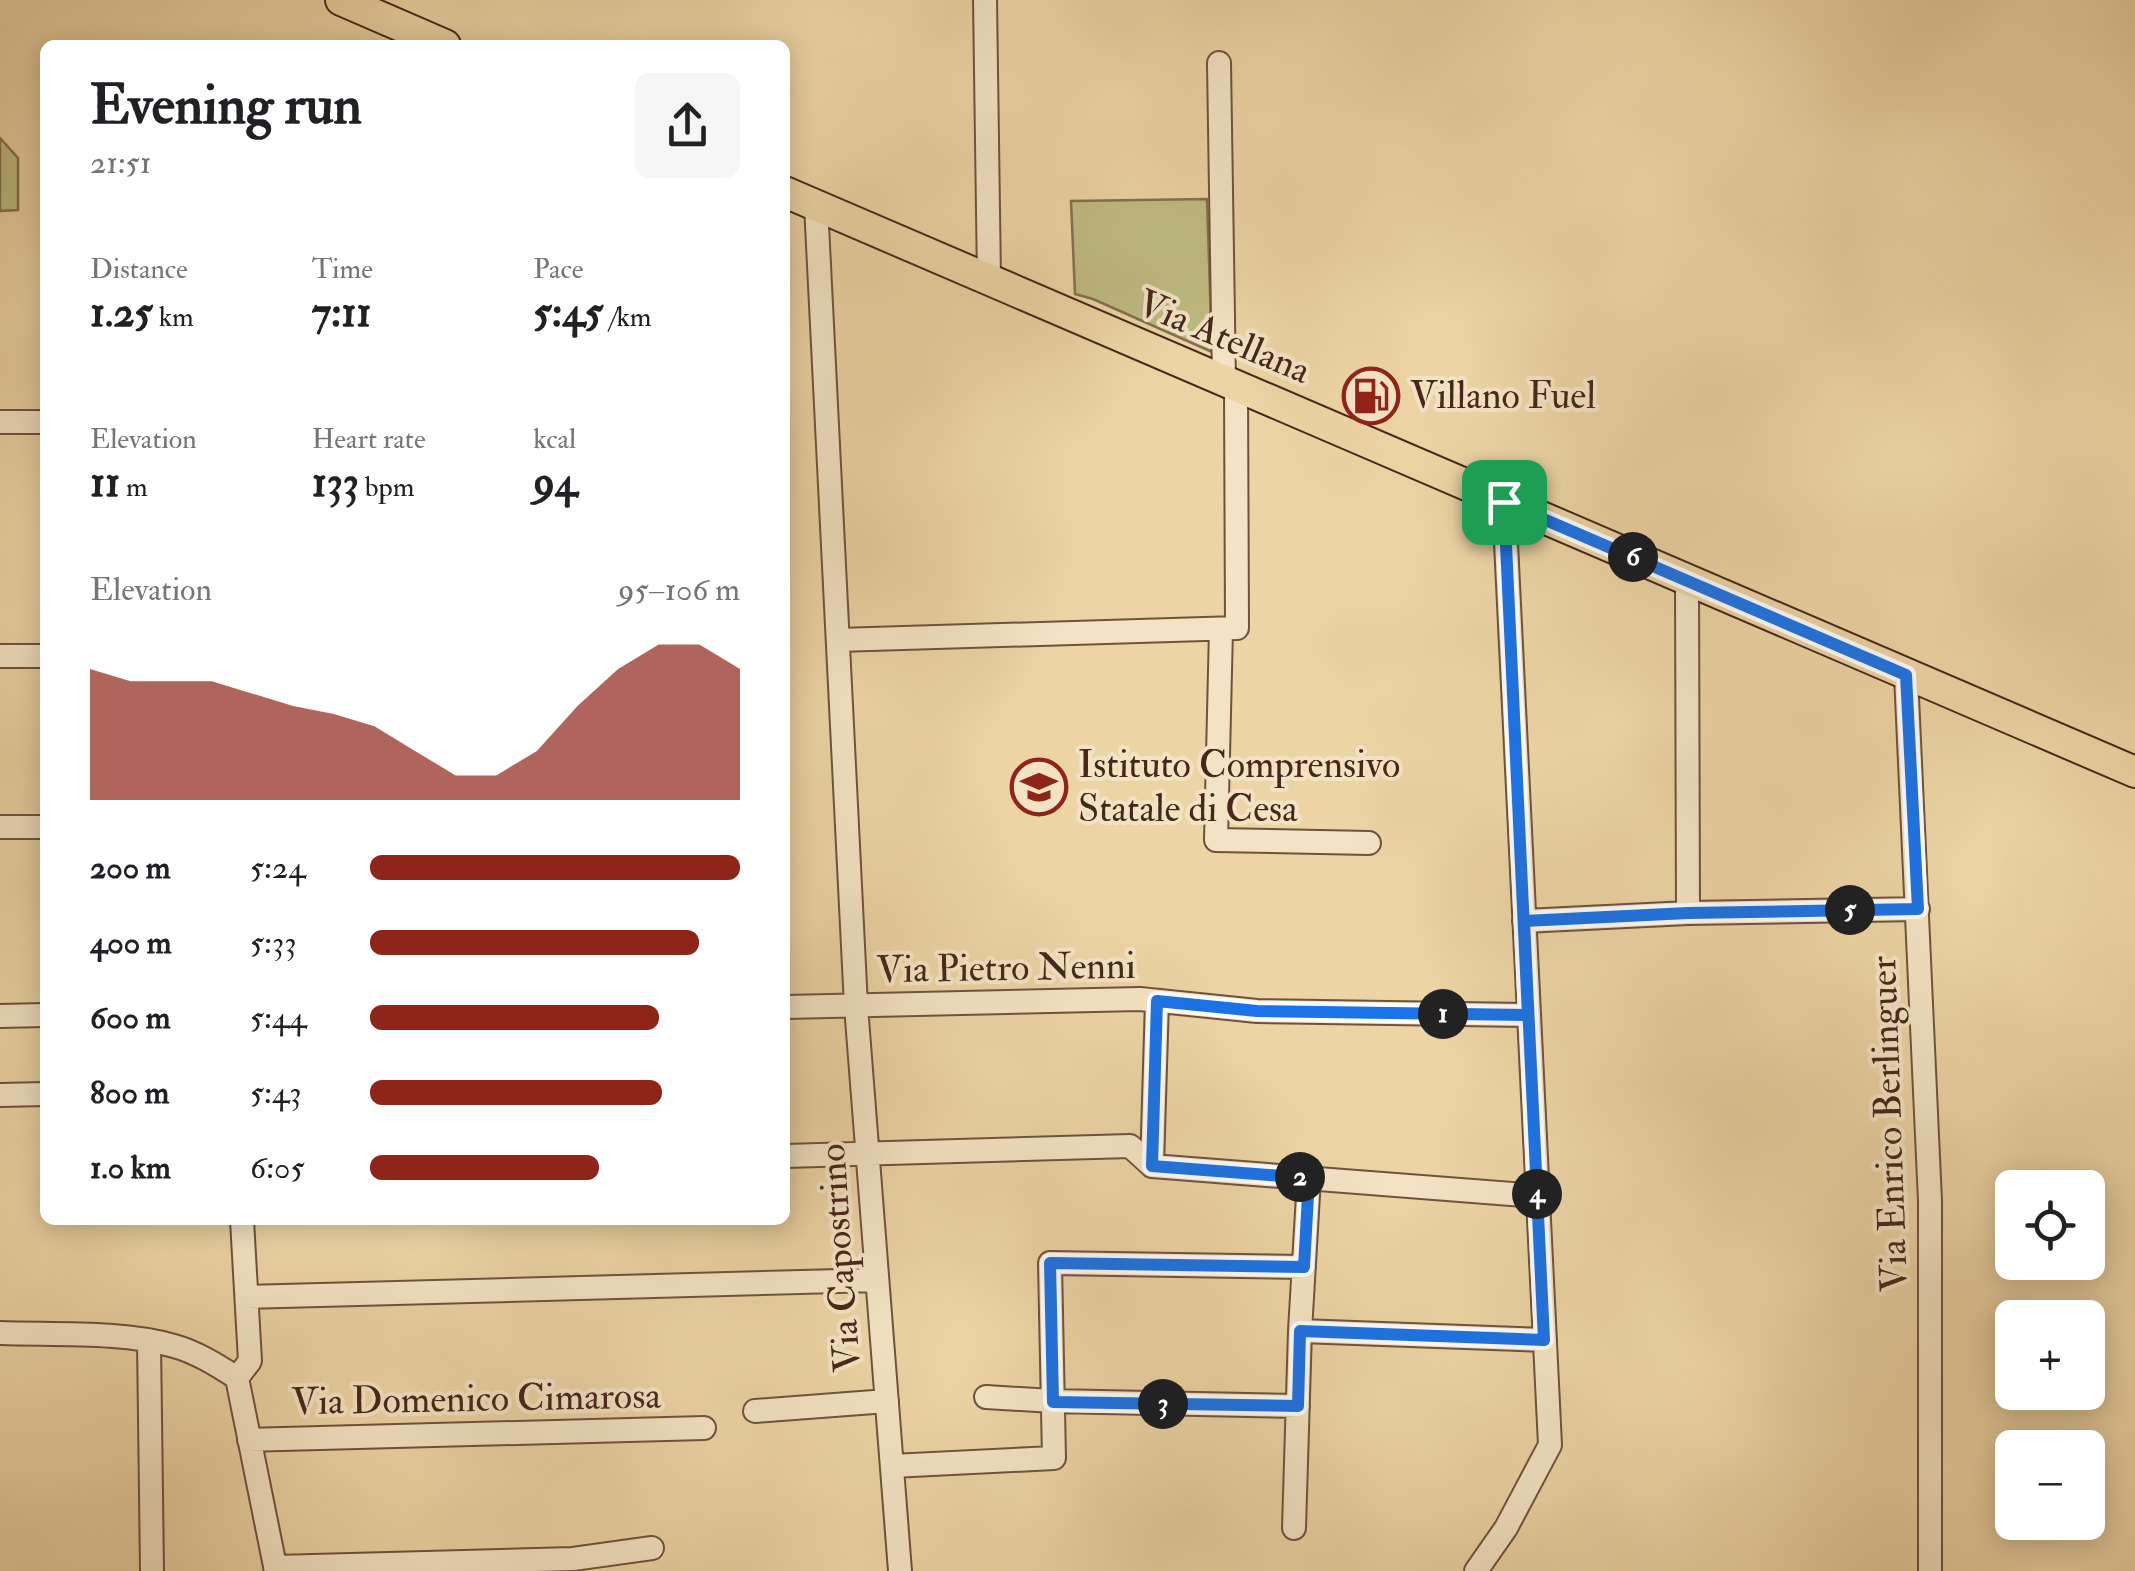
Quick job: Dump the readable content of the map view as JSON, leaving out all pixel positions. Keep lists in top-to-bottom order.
{
  "streets": {
    "main road": ["Via Atellana"],
    "street": [
      "Via Pietro Nenni",
      "Via Enrico Berlinguer",
      "Via Capostrino",
      "Via Domenico Cimarosa"
    ]
  },
  "crossings": [
    ["Via Atellana", "Via Enrico Berlinguer"],
    ["Via Atellana", "Via Capostrino"],
    ["Via Pietro Nenni", "Via Capostrino"]
  ],
  "places": {
    "fuel station": ["Villano Fuel"],
    "school or university": ["Istituto Comprensivo Statale di Cesa"]
  },
  "page": {
    "heading": ["Evening run", "21:51"],
    "stats": [
      ["Distance", "1.25 km"],
      ["Time", "7:11"],
      ["Pace", "5:45 /km"],
      ["Elevation", "11 m"],
      ["Heart rate", "133 bpm"],
      ["kcal", "94"]
    ],
    "pins": [
      "6",
      "5",
      "1",
      "2",
      "4",
      "3"
    ],
    "chart": ["Elevation", "95–106 m"],
    "list": [
      {
        "name": "200 m",
        "note": "5:24"
      },
      {
        "name": "400 m",
        "note": "5:33"
      },
      {
        "name": "600 m",
        "note": "5:44"
      },
      {
        "name": "800 m",
        "note": "5:43"
      },
      {
        "name": "1.0 km",
        "note": "6:05"
      }
    ],
    "map_buttons": ["+", "−"]
  }
}
